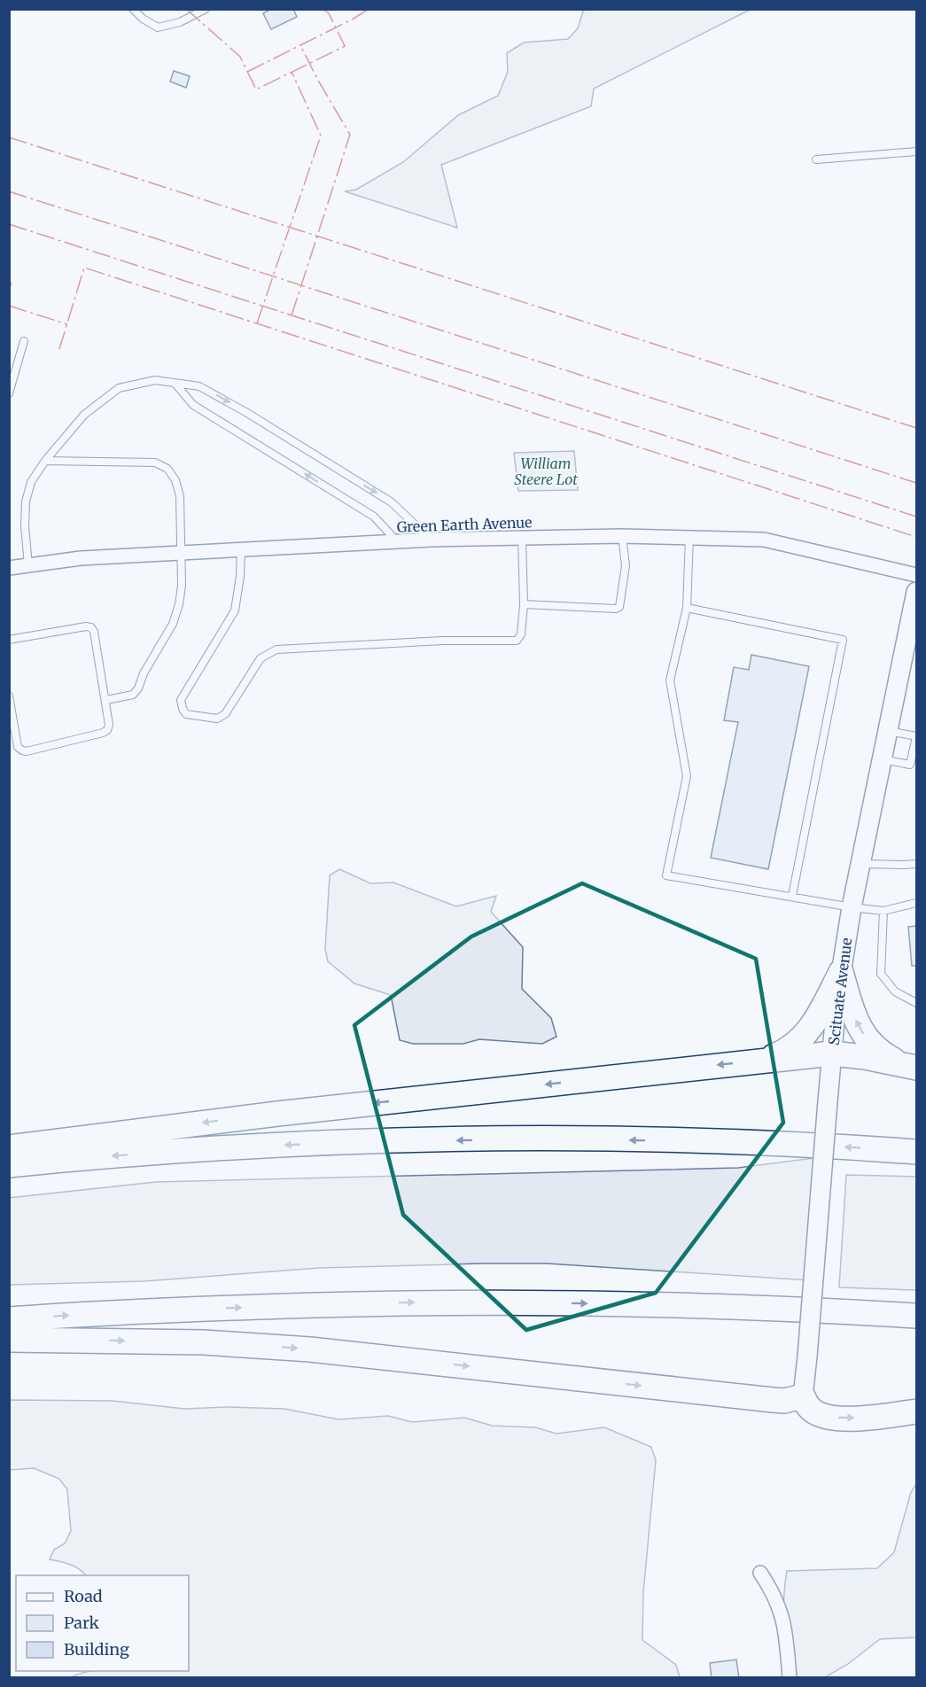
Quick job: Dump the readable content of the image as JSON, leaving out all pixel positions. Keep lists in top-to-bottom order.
{
  "streets": {
    "main road": ["Scituate Avenue"],
    "street": ["Green Earth Avenue"]
  },
  "parks": ["William Steere Lot"],
  "legend": ["Road", "Park", "Building"]
}
